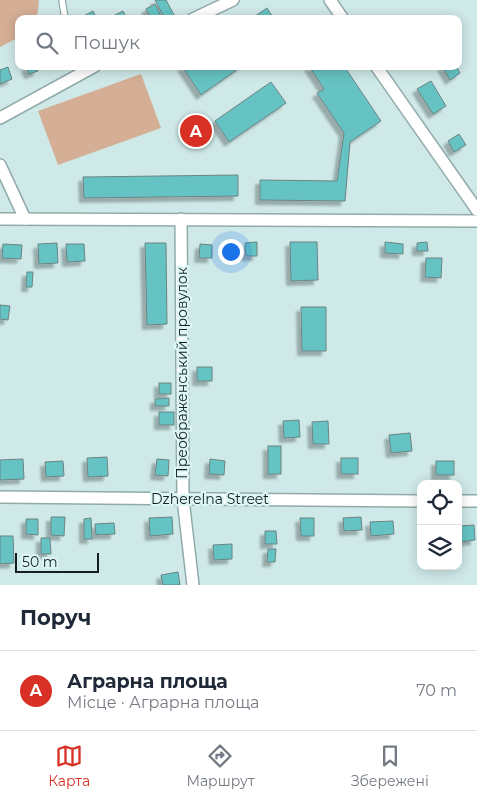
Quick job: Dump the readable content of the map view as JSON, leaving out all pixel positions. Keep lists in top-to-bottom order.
{
  "streets": {
    "street": ["Преображенський провулок", "Dzherelna Street"]
  },
  "crossings": [
    ["Преображенський провулок", "Dzherelna Street"]
  ],
  "scale_bar": "50 m",
  "page": {
    "search": "Пошук",
    "pins": "A",
    "scale": "50 m",
    "heading": "Поруч",
    "list": [
      {
        "mark": "A",
        "name": "Аграрна площа",
        "note": "Місце · Аграрна площа",
        "value": "70 m"
      }
    ],
    "nav": ["Карта", "Маршрут", "Збережені"]
  }
}
